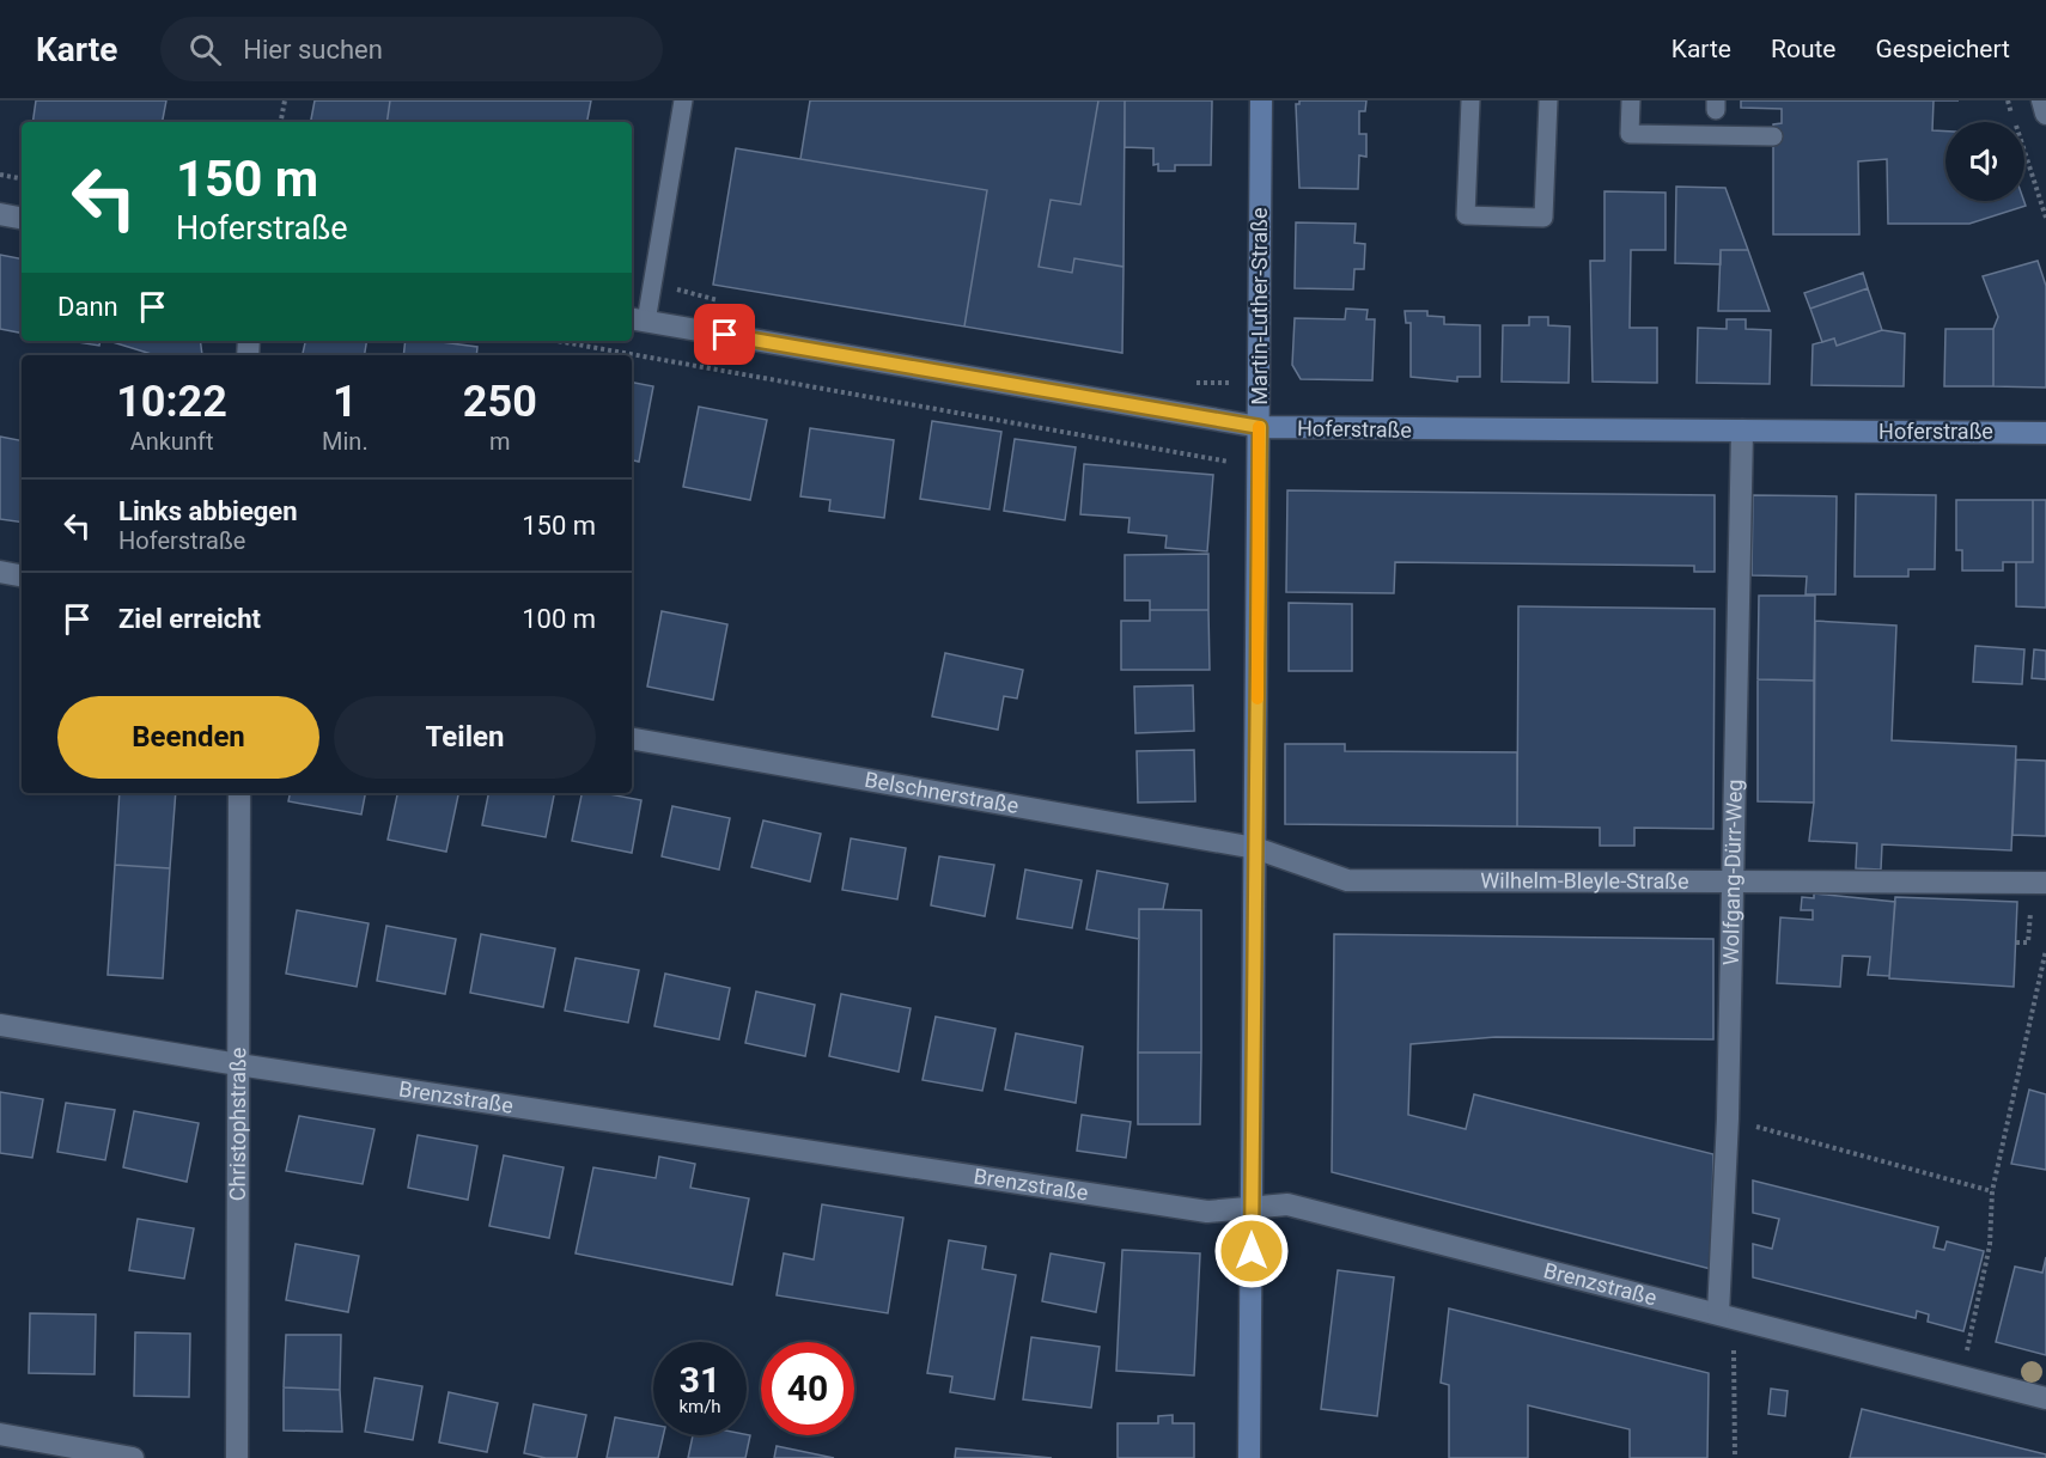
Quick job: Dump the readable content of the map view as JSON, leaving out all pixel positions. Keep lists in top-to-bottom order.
{
  "streets": {
    "street": [
      "Martin-Luther-Straße",
      "Hoferstraße",
      "Belschnerstraße",
      "Wolfgang-Dürr-Weg",
      "Wilhelm-Bleyle-Straße",
      "Brenzstraße",
      "Christophstraße"
    ]
  },
  "crossings": [
    ["Martin-Luther-Straße", "Hoferstraße"],
    ["Martin-Luther-Straße", "Belschnerstraße"],
    ["Martin-Luther-Straße", "Wilhelm-Bleyle-Straße"],
    ["Martin-Luther-Straße", "Brenzstraße"],
    ["Hoferstraße", "Wolfgang-Dürr-Weg"],
    ["Belschnerstraße", "Wilhelm-Bleyle-Straße"],
    ["Wolfgang-Dürr-Weg", "Wilhelm-Bleyle-Straße"],
    ["Wolfgang-Dürr-Weg", "Brenzstraße"],
    ["Brenzstraße", "Christophstraße"]
  ],
  "page": {
    "header": "Karte",
    "search": "Hier suchen",
    "nav": ["Karte", "Route", "Gespeichert"],
    "turn": ["150 m", "Hoferstraße"],
    "then": "Dann",
    "eta": [
      "10:22",
      "Ankunft",
      "1",
      "Min.",
      "250",
      "m"
    ],
    "list": [
      {
        "name": "Links abbiegen",
        "note": "Hoferstraße",
        "value": "150 m"
      },
      {
        "name": "Ziel erreicht",
        "value": "100 m"
      }
    ],
    "buttons": ["Beenden", "Teilen"],
    "speed": "31 km/h",
    "limit": "40"
  }
}
